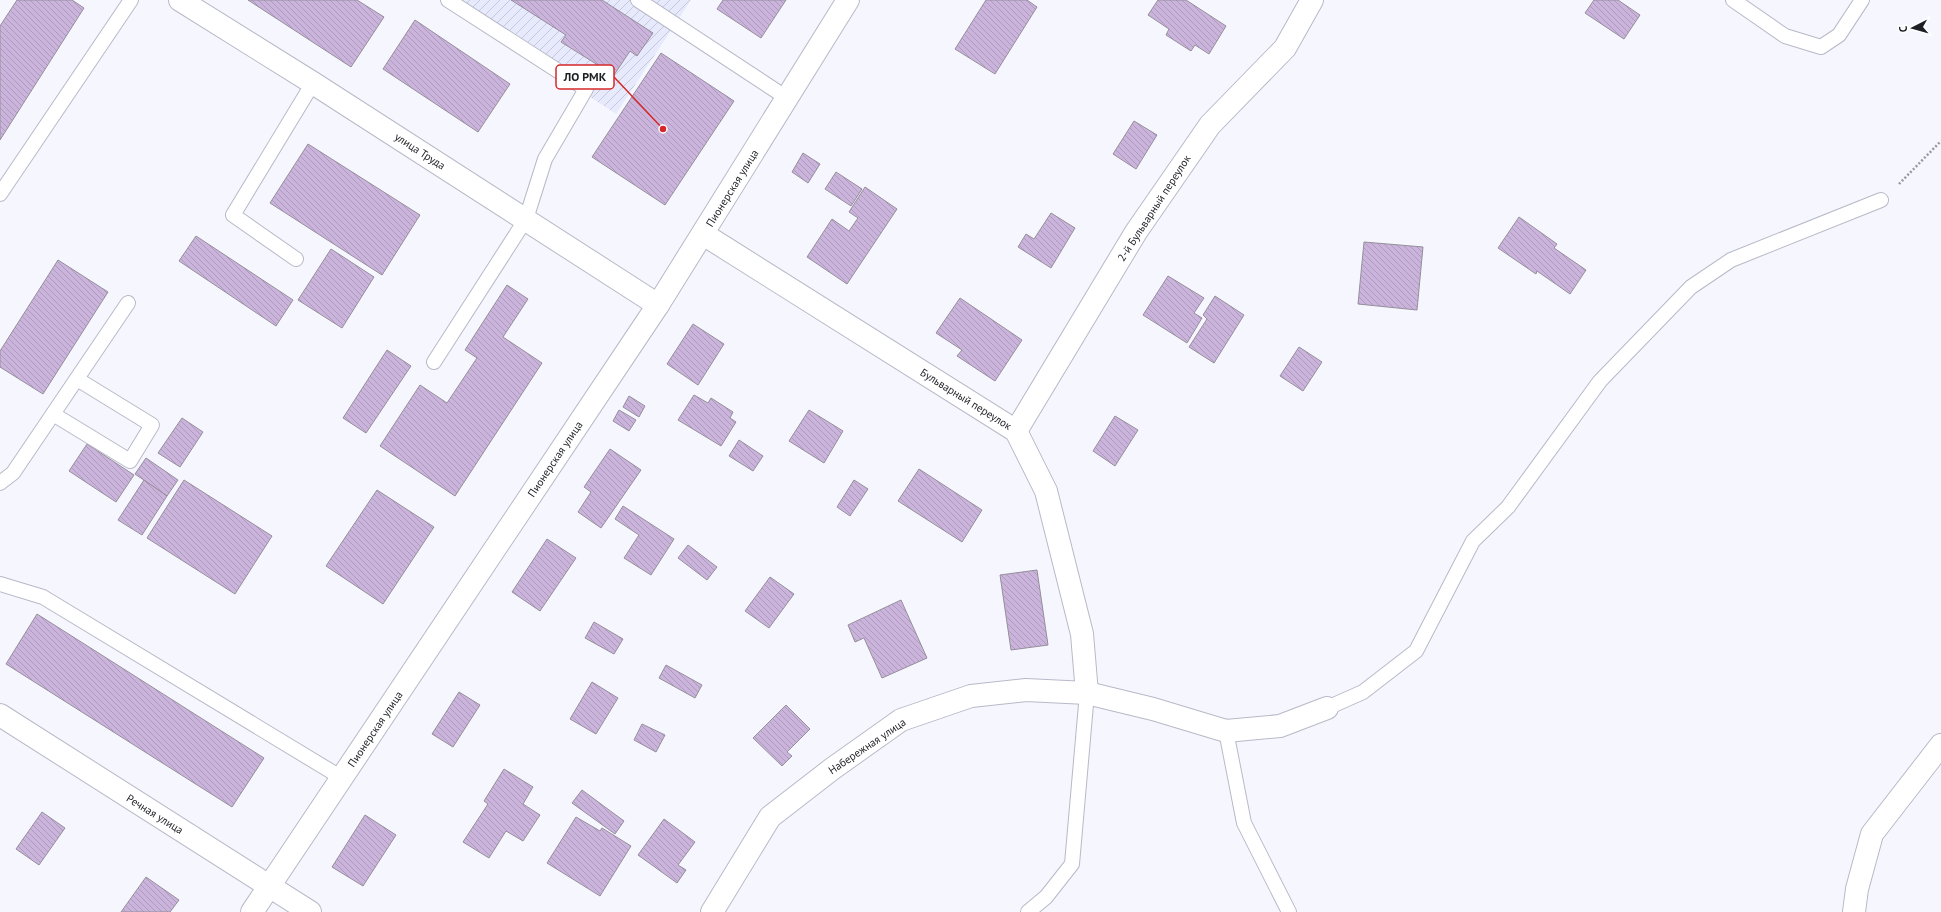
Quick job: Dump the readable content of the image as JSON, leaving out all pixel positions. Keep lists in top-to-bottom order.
{
  "streets": {
    "street": [
      "улица Труда",
      "Пионерская улица",
      "2-й Бульварный переулок",
      "Бульварный переулок",
      "Набережная улица",
      "Речная улица"
    ]
  },
  "crossings": [
    ["улица Труда", "Пионерская улица"],
    ["Пионерская улица", "Бульварный переулок"],
    ["Пионерская улица", "Речная улица"],
    ["2-й Бульварный переулок", "Бульварный переулок"],
    ["Бульварный переулок", "Набережная улица"]
  ],
  "places": ["ЛО РМК"],
  "north": "left"
}
